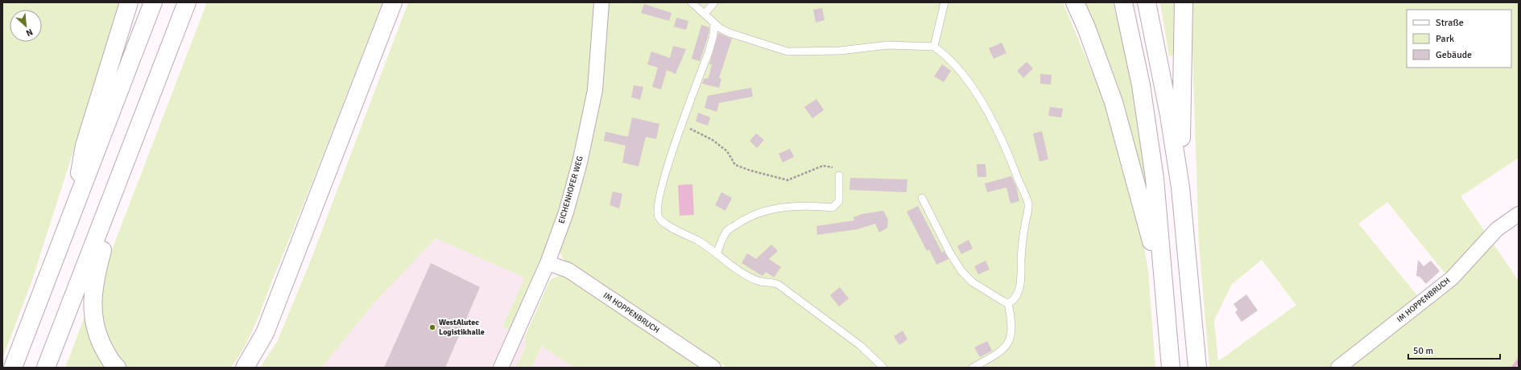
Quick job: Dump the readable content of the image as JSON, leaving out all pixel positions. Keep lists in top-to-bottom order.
{
  "streets": {
    "street": ["EICHENHOFER WEG", "IM HOPPENBRUCH"]
  },
  "crossings": [
    ["EICHENHOFER WEG", "IM HOPPENBRUCH"]
  ],
  "places": ["WestAlutec Logistikhalle"],
  "legend": ["Straße", "Park", "Gebäude"],
  "scale_bar": "50 m",
  "north": "bottom right"
}
